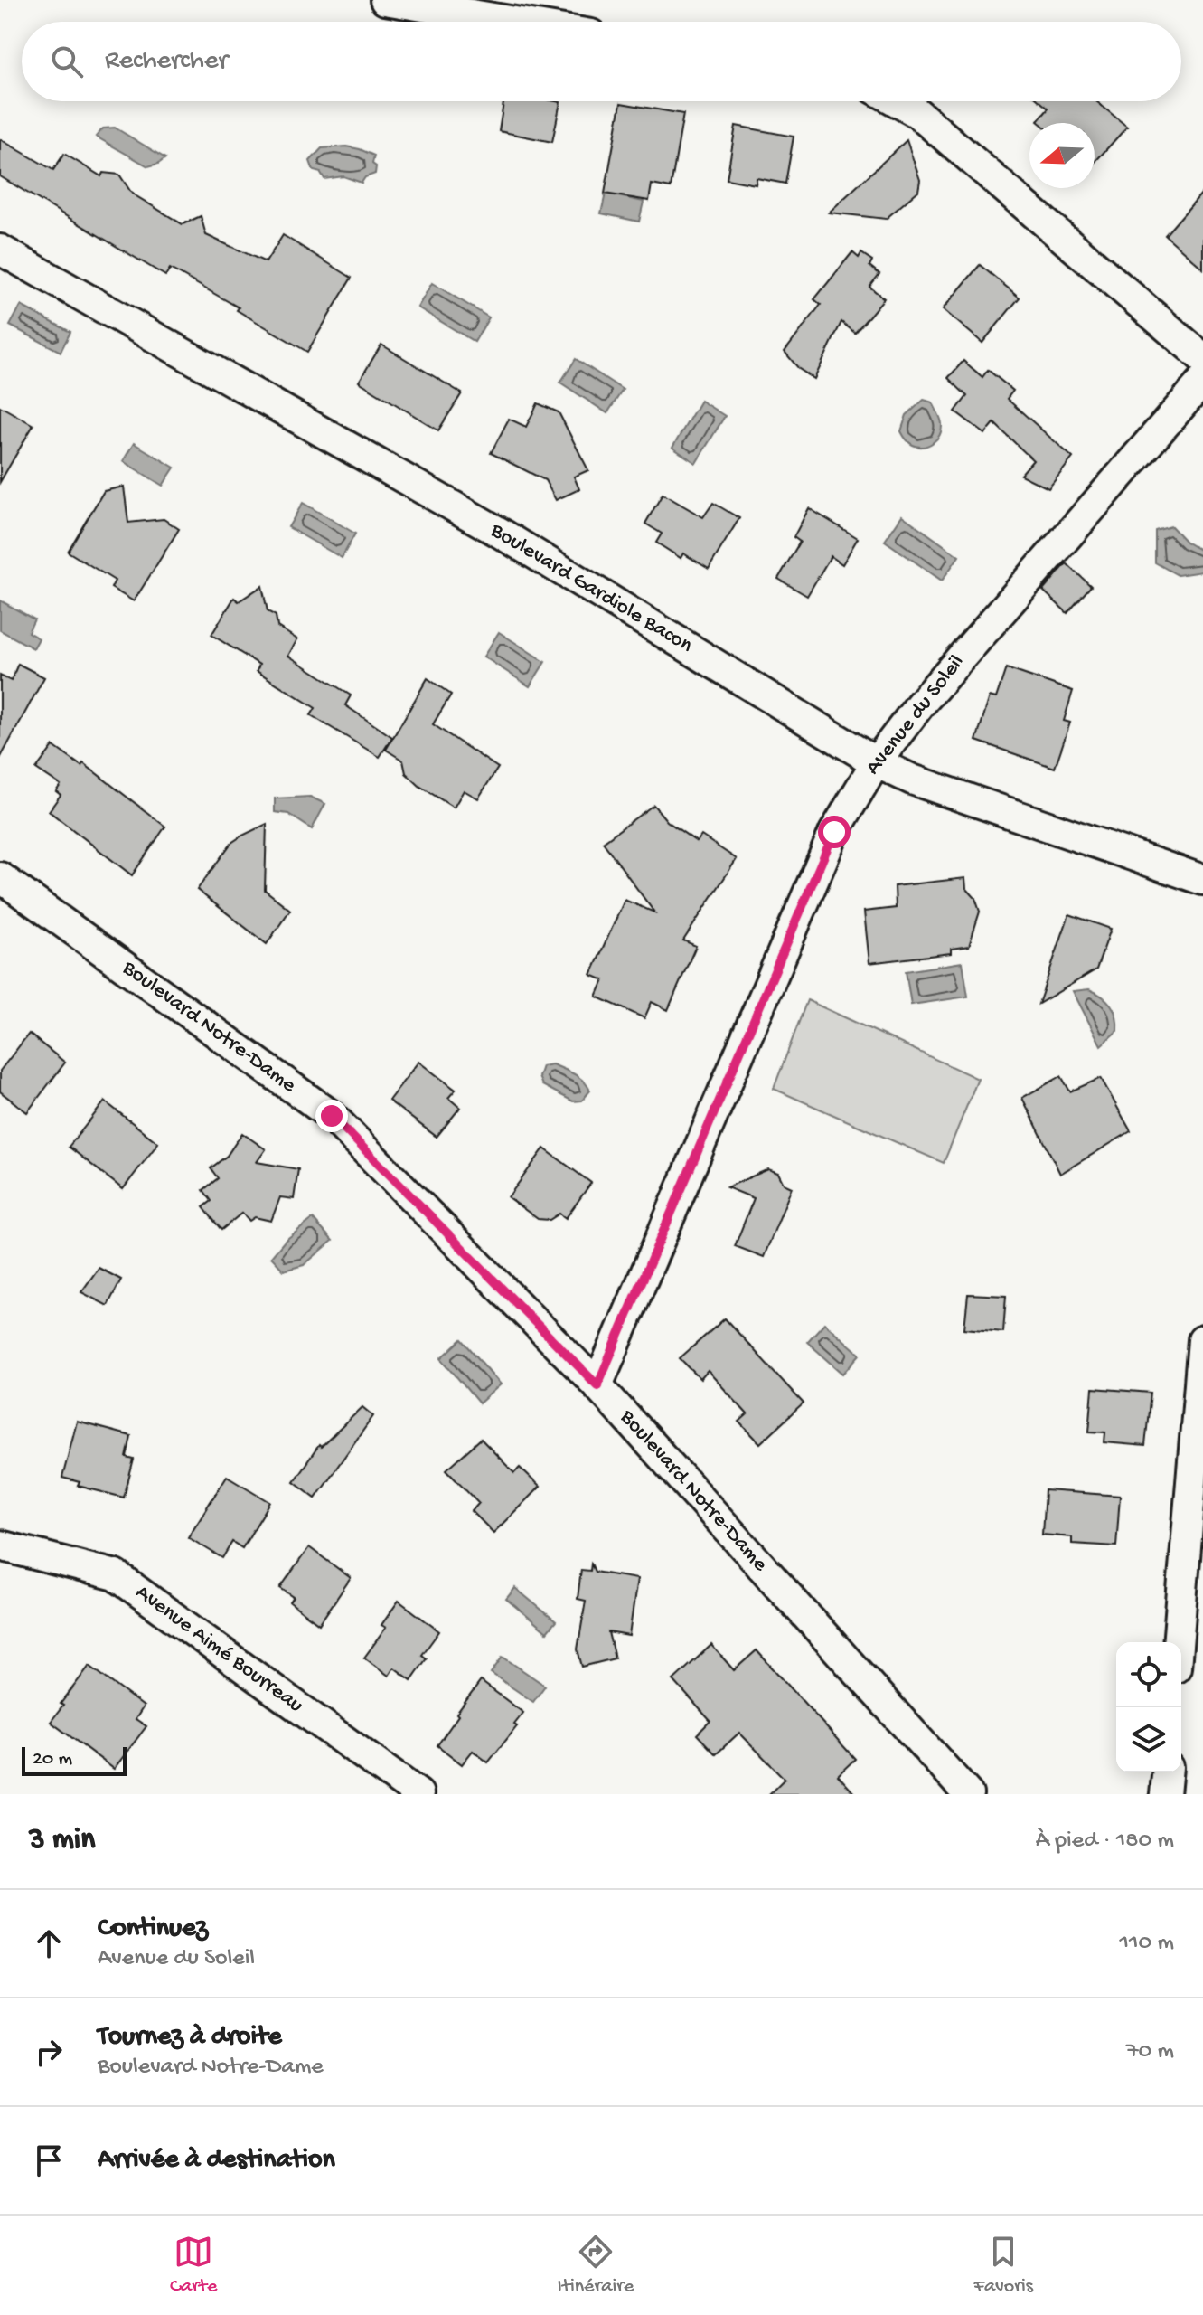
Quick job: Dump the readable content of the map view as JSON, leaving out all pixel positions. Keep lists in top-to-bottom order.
{
  "streets": {
    "street": [
      "Boulevard Gardiole Bacon",
      "Avenue du Soleil",
      "Boulevard Notre-Dame",
      "Avenue Aimé Bourreau"
    ]
  },
  "crossings": [
    ["Boulevard Gardiole Bacon", "Avenue du Soleil"],
    ["Avenue du Soleil", "Boulevard Notre-Dame"]
  ],
  "scale_bar": "20 m",
  "north": "left",
  "page": {
    "search": "Rechercher",
    "scale": "20 m",
    "heading": ["3 min", "À pied · 180 m"],
    "list": [
      ["Continuez", "Avenue du Soleil", "110 m"],
      ["Tournez à droite", "Boulevard Notre-Dame", "70 m"],
      "Arrivée à destination"
    ],
    "nav": ["Carte", "Itinéraire", "Favoris"]
  }
}
